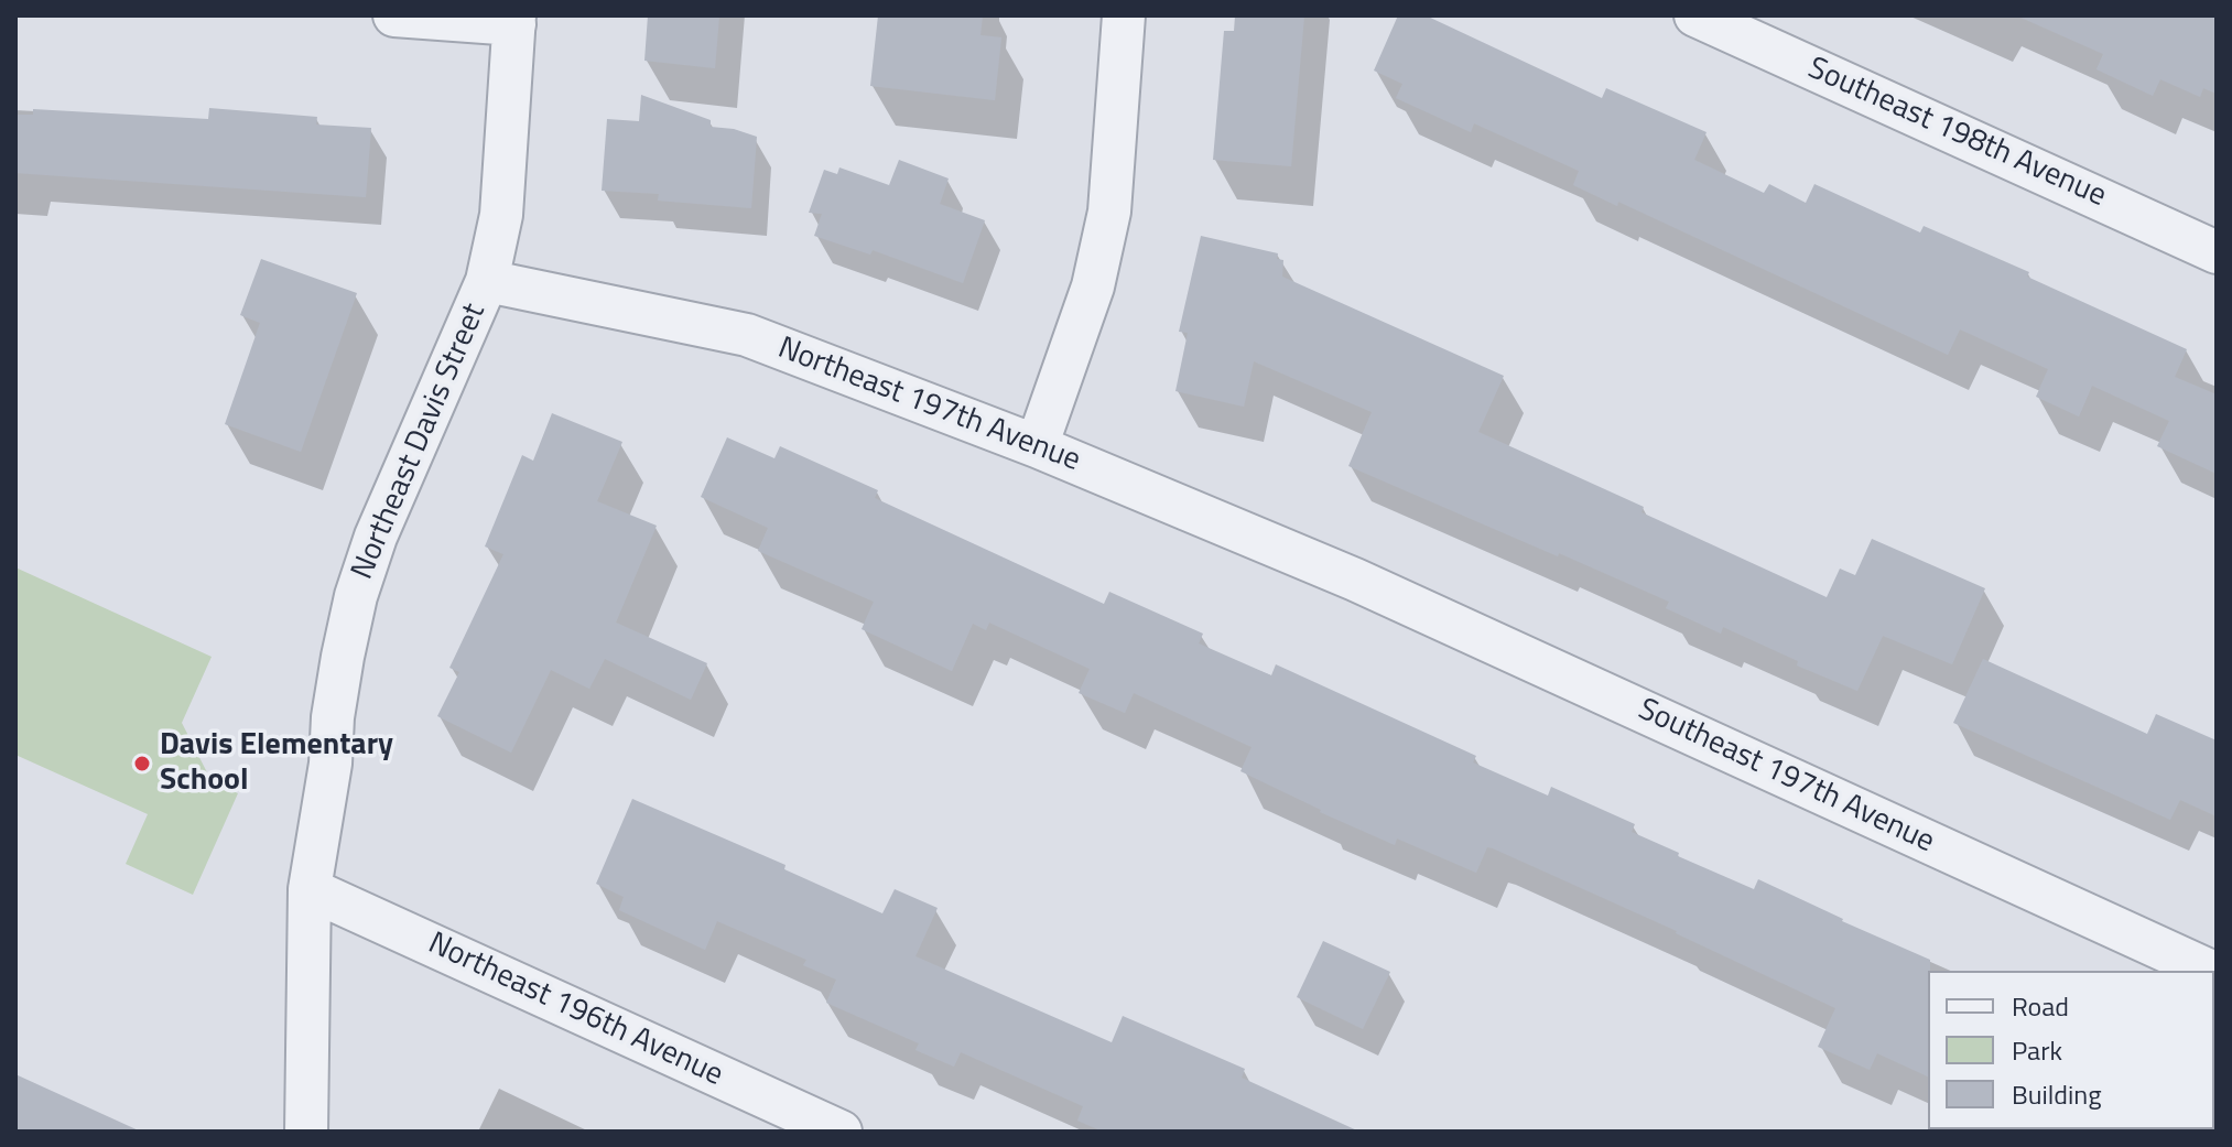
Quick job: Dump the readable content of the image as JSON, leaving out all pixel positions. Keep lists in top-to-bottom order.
{
  "streets": {
    "street": [
      "Southeast 198th Avenue",
      "Northeast 197th Avenue",
      "Northeast Davis Street",
      "Southeast 197th Avenue",
      "Northeast 196th Avenue"
    ]
  },
  "crossings": [
    ["Northeast 197th Avenue", "Northeast Davis Street"],
    ["Northeast 197th Avenue", "Southeast 197th Avenue"],
    ["Northeast Davis Street", "Northeast 196th Avenue"]
  ],
  "places": ["Davis Elementary School"],
  "legend": ["Road", "Park", "Building"]
}
